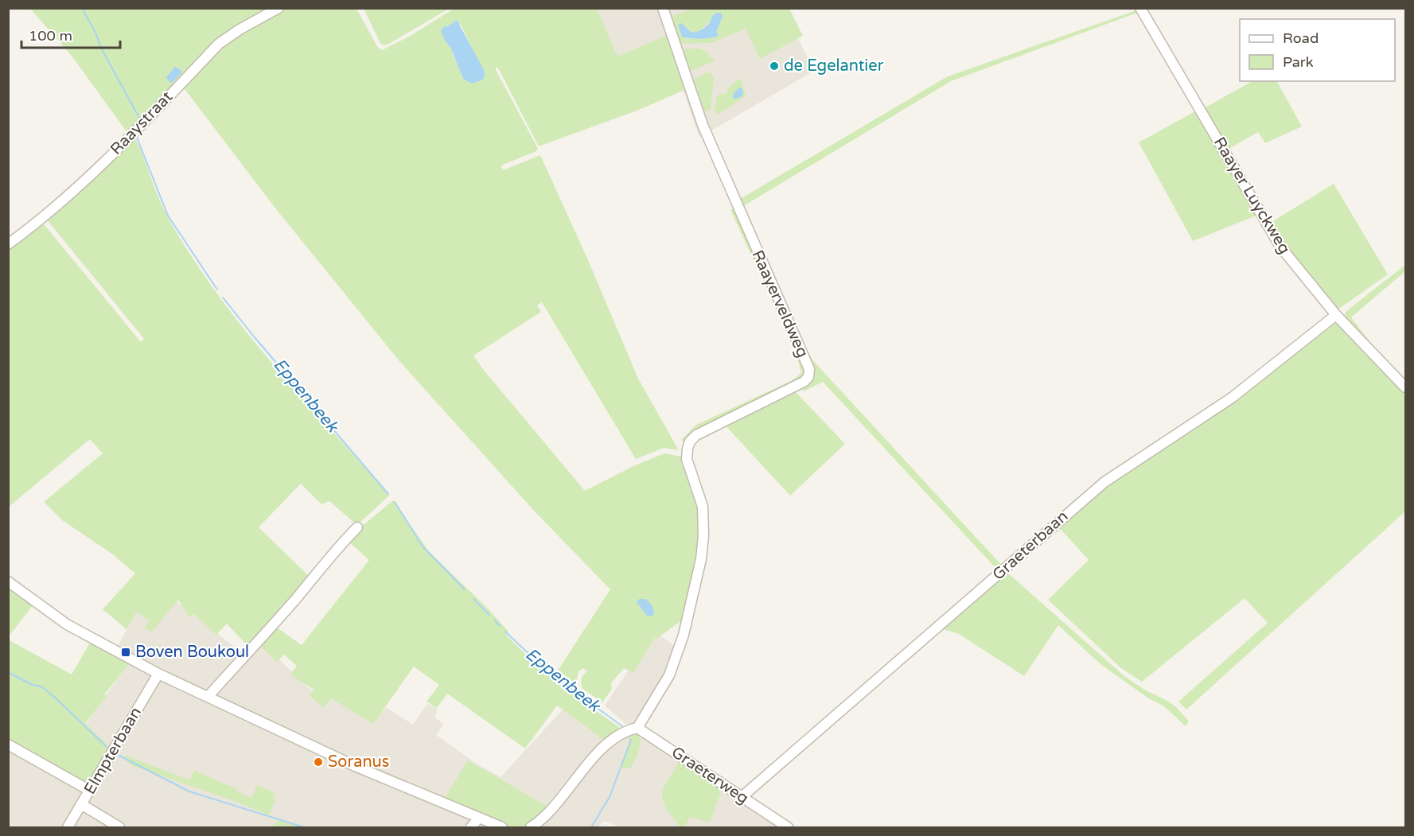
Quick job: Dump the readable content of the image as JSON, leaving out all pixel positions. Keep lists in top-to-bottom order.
{
  "streets": {
    "street": [
      "Raaystraat",
      "Raayer Luyckweg",
      "Raayerveldweg",
      "Graeterbaan",
      "Elmpterbaan",
      "Graeterweg"
    ]
  },
  "crossings": [
    ["Raayer Luyckweg", "Graeterbaan"],
    ["Raayerveldweg", "Graeterweg"],
    ["Graeterbaan", "Graeterweg"]
  ],
  "water": ["Eppenbeek"],
  "places": {
    "other": ["de Egelantier", "Soranus"],
    "transit": ["Boven Boukoul"]
  },
  "legend": ["Road", "Park"],
  "scale_bar": "100 m"
}
